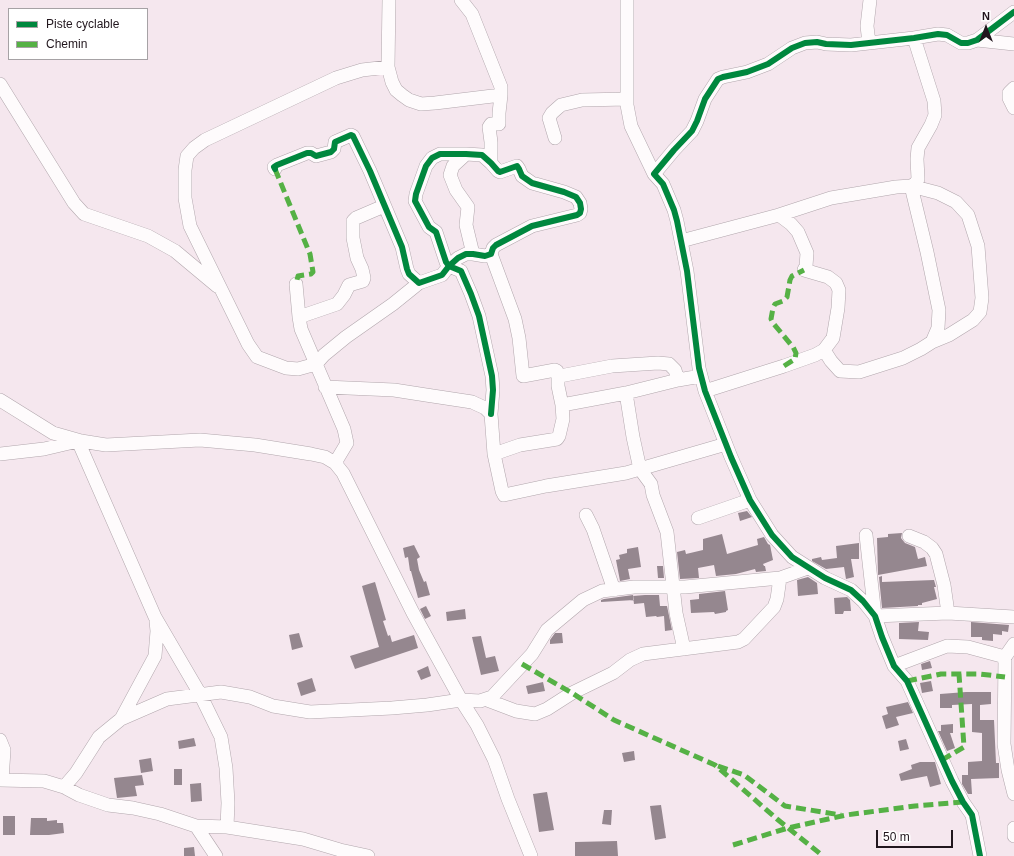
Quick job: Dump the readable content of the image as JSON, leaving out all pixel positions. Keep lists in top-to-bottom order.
{
  "legend": ["Piste cyclable", "Chemin"],
  "scale_bar": "50 m",
  "north": "top"
}
